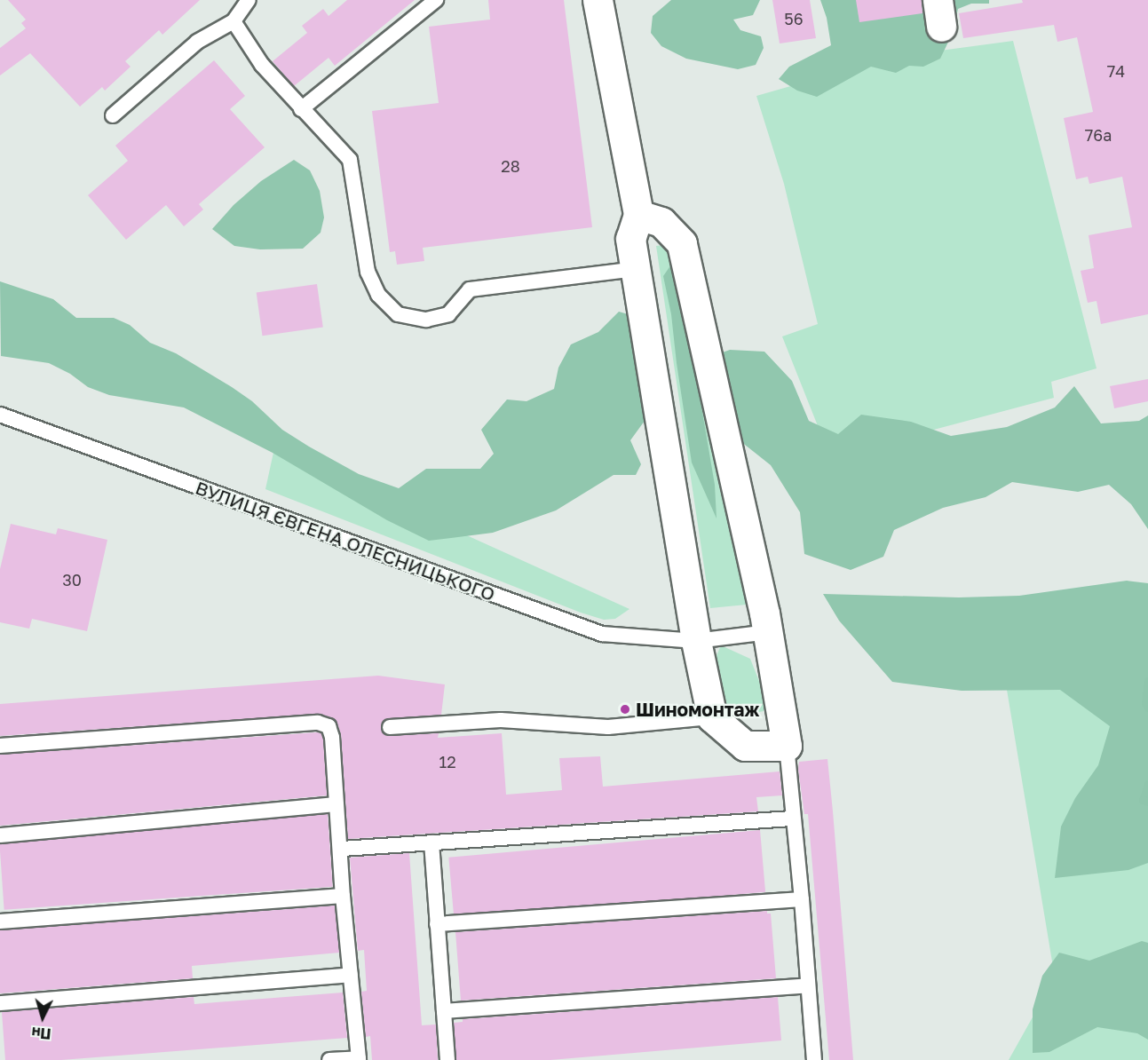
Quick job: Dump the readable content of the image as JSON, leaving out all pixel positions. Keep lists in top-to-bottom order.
{
  "streets": {
    "lane": ["ВУЛИЦЯ ЄВГЕНА ОЛЕСНИЦЬКОГО"]
  },
  "places": ["Шиномонтаж"],
  "house_numbers": [
    "56",
    "74",
    "76а",
    "28",
    "30",
    "12"
  ],
  "north": "bottom"
}
